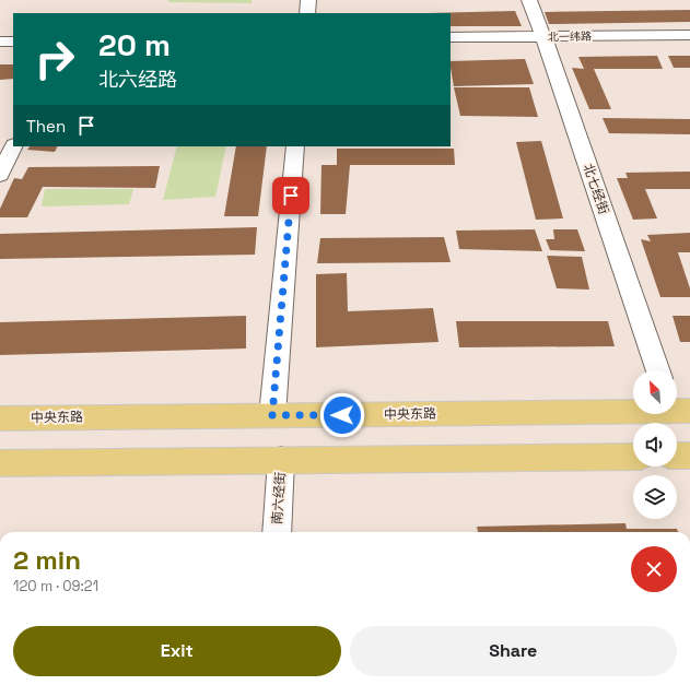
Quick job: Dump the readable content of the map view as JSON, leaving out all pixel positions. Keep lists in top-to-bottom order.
{
  "streets": {
    "main road": ["中央东路"],
    "street": ["北一纬路", "北七经街", "南六经街"]
  },
  "crossings": [
    ["北一纬路", "北七经街"]
  ],
  "north": "top left",
  "page": {
    "turn": ["20 m", "北六经路"],
    "then": "Then",
    "heading": ["2 min", "120 m · 09:21"],
    "buttons": ["Exit", "Share"]
  }
}
